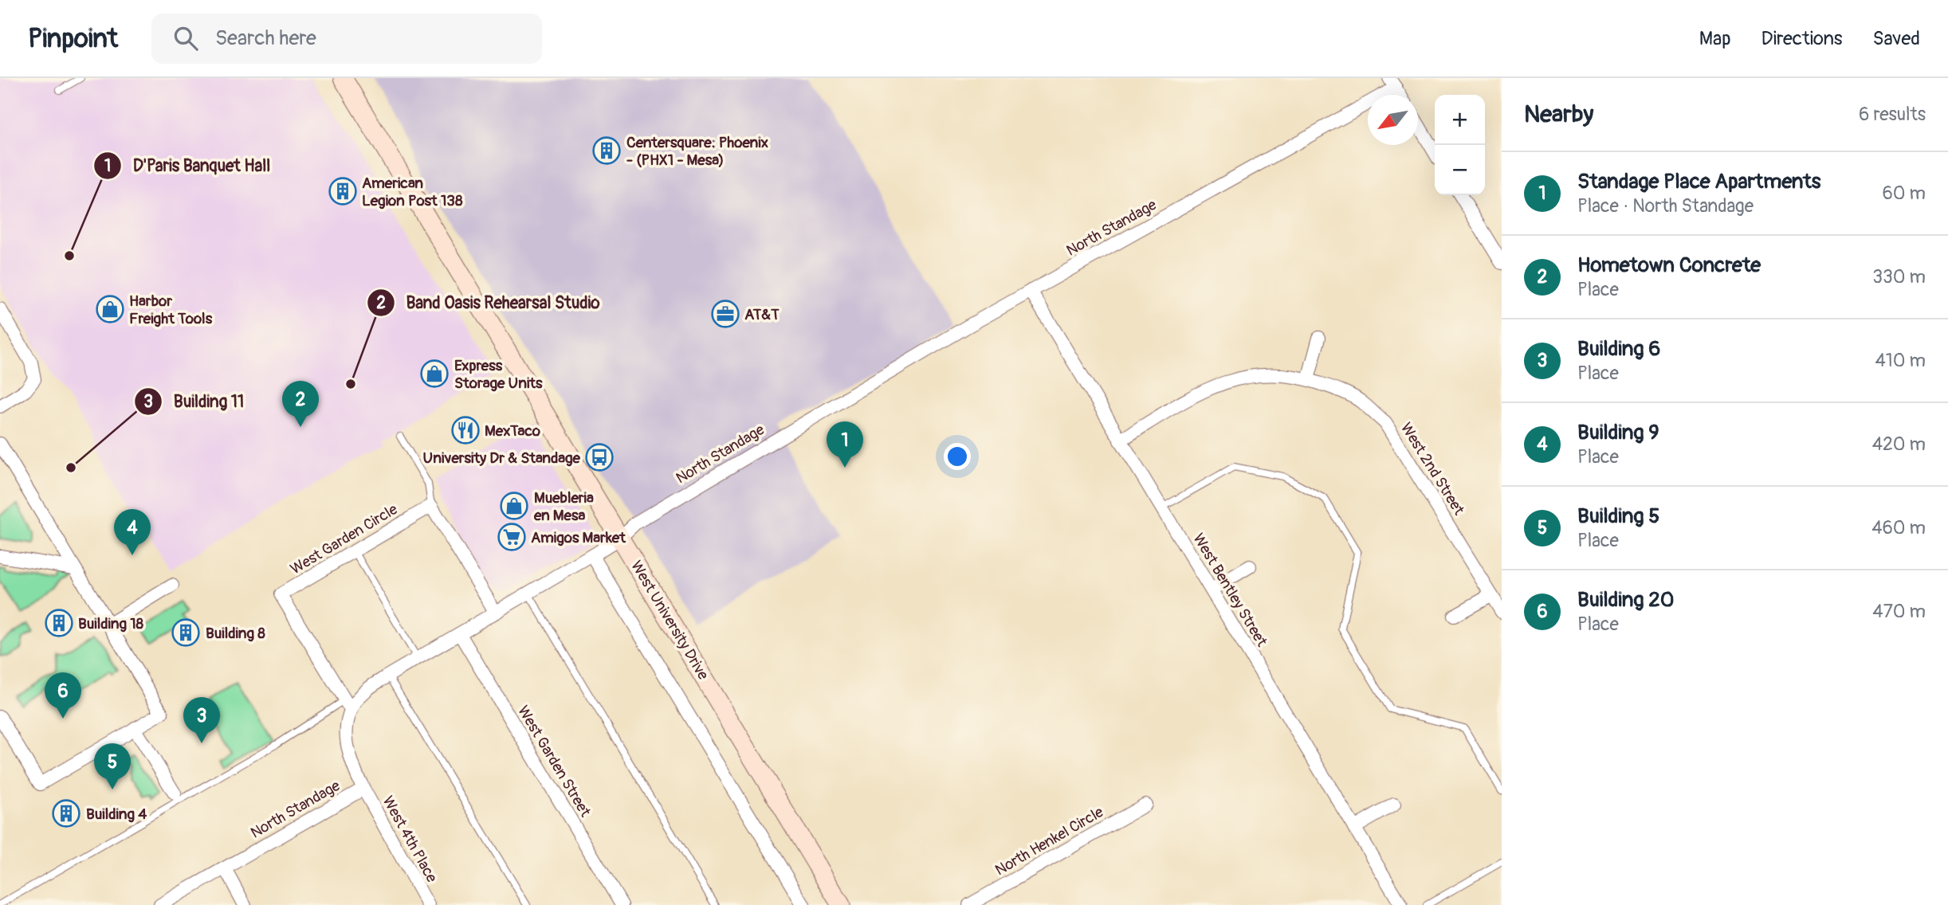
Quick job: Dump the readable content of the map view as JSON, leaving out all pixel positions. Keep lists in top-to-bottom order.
{
  "streets": {
    "main road": ["West University Drive"],
    "street": [
      "North Standage",
      "West 2nd Street",
      "West Garden Circle",
      "West Bentley Street",
      "West Garden Street",
      "West 4th Place",
      "North Henkel Circle"
    ]
  },
  "crossings": [
    ["North Standage", "West Garden Circle"],
    ["North Standage", "West Bentley Street"],
    ["North Standage", "West University Drive"],
    ["North Standage", "West Garden Street"],
    ["North Standage", "West 4th Place"],
    ["West 2nd Street", "West Bentley Street"]
  ],
  "places": {
    "building": [
      "Centersquare: Phoenix - (PHX1 - Mesa)",
      "American Legion Post 138",
      "Building 18",
      "Building 8",
      "Building 4"
    ],
    "other": ["D'Paris Banquet Hall", "Band Oasis Rehearsal Studio", "Building 11"],
    "shop": ["Harbor Freight Tools", "Express Storage Units", "Muebleria en Mesa"],
    "office": ["AT&T"],
    "restaurant": ["MexTaco"],
    "bus stop": ["University Dr & Standage"],
    "supermarket": ["Amigos Market"]
  },
  "north": "bottom left",
  "page": {
    "header": "Pinpoint",
    "search": "Search here",
    "nav": ["Map", "Directions", "Saved"],
    "heading": ["Nearby", "6 results"],
    "map_buttons": ["+", "−"],
    "list": [
      {
        "mark": "1",
        "name": "Standage Place Apartments",
        "note": "Place · North Standage",
        "value": "60 m"
      },
      {
        "mark": "2",
        "name": "Hometown Concrete",
        "note": "Place",
        "value": "330 m"
      },
      {
        "mark": "3",
        "name": "Building 6",
        "note": "Place",
        "value": "410 m"
      },
      {
        "mark": "4",
        "name": "Building 9",
        "note": "Place",
        "value": "420 m"
      },
      {
        "mark": "5",
        "name": "Building 5",
        "note": "Place",
        "value": "460 m"
      },
      {
        "mark": "6",
        "name": "Building 20",
        "note": "Place",
        "value": "470 m"
      }
    ],
    "pins": [
      "2",
      "1",
      "4",
      "6",
      "3",
      "5"
    ]
  }
}
